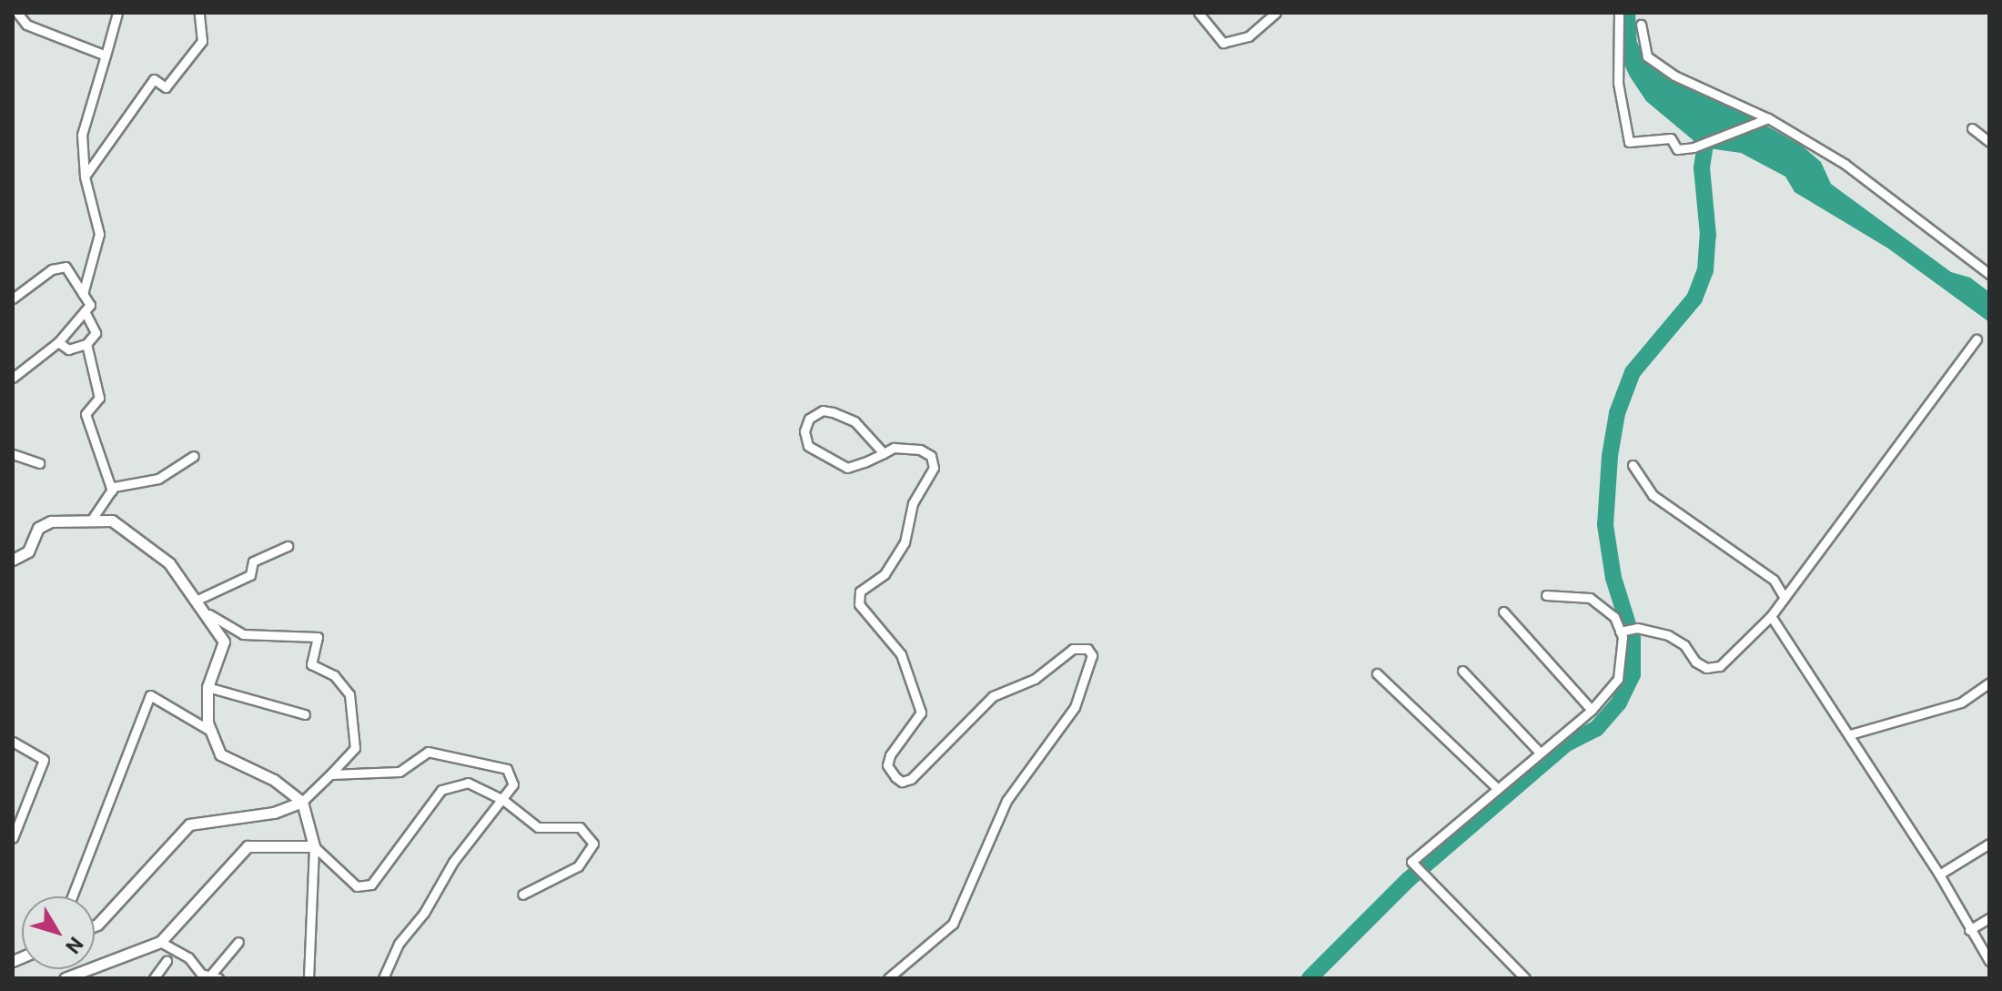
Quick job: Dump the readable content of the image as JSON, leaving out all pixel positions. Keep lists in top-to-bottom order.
{
  "north": "bottom right"
}
